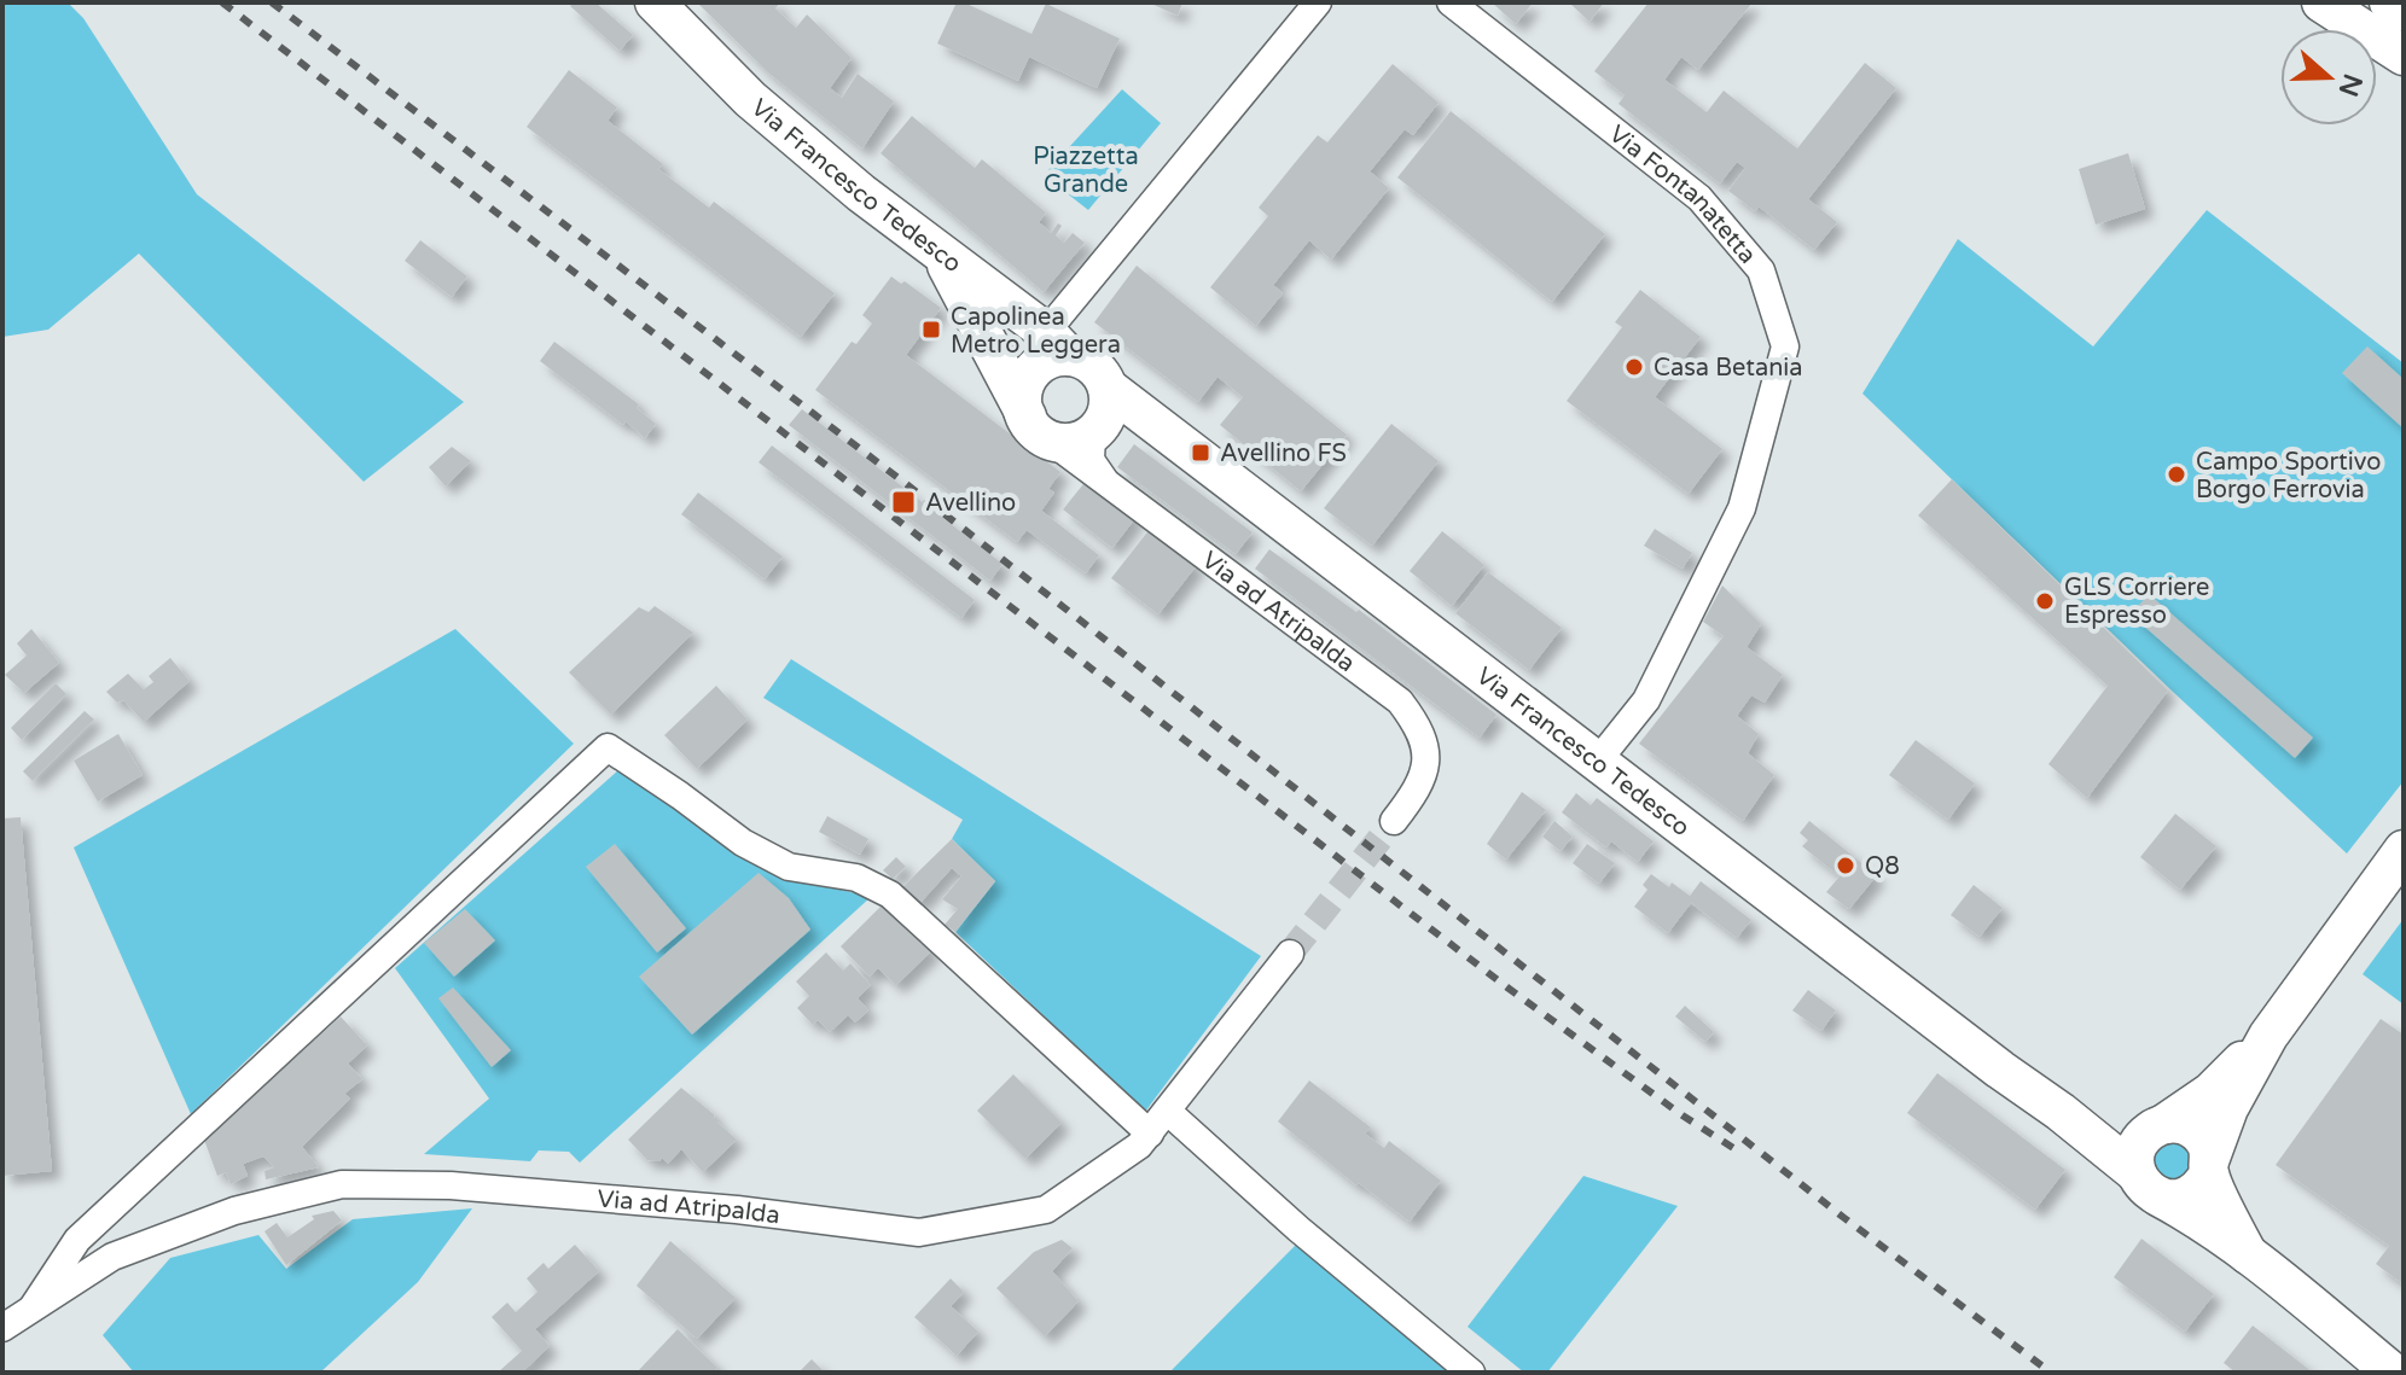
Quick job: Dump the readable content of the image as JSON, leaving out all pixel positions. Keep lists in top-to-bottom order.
{
  "streets": {
    "street": ["Via Francesco Tedesco", "Via Fontanatetta", "Via ad Atripalda"]
  },
  "crossings": [
    ["Via Francesco Tedesco", "Via Fontanatetta"]
  ],
  "parks": ["Piazzetta Grande"],
  "places": {
    "transit": ["Capolinea Metro Leggera", "Avellino FS", "Avellino"],
    "other": [
      "Casa Betania",
      "Campo Sportivo Borgo Ferrovia",
      "GLS Corriere Espresso",
      "Q8"
    ]
  },
  "north": "right"
}
